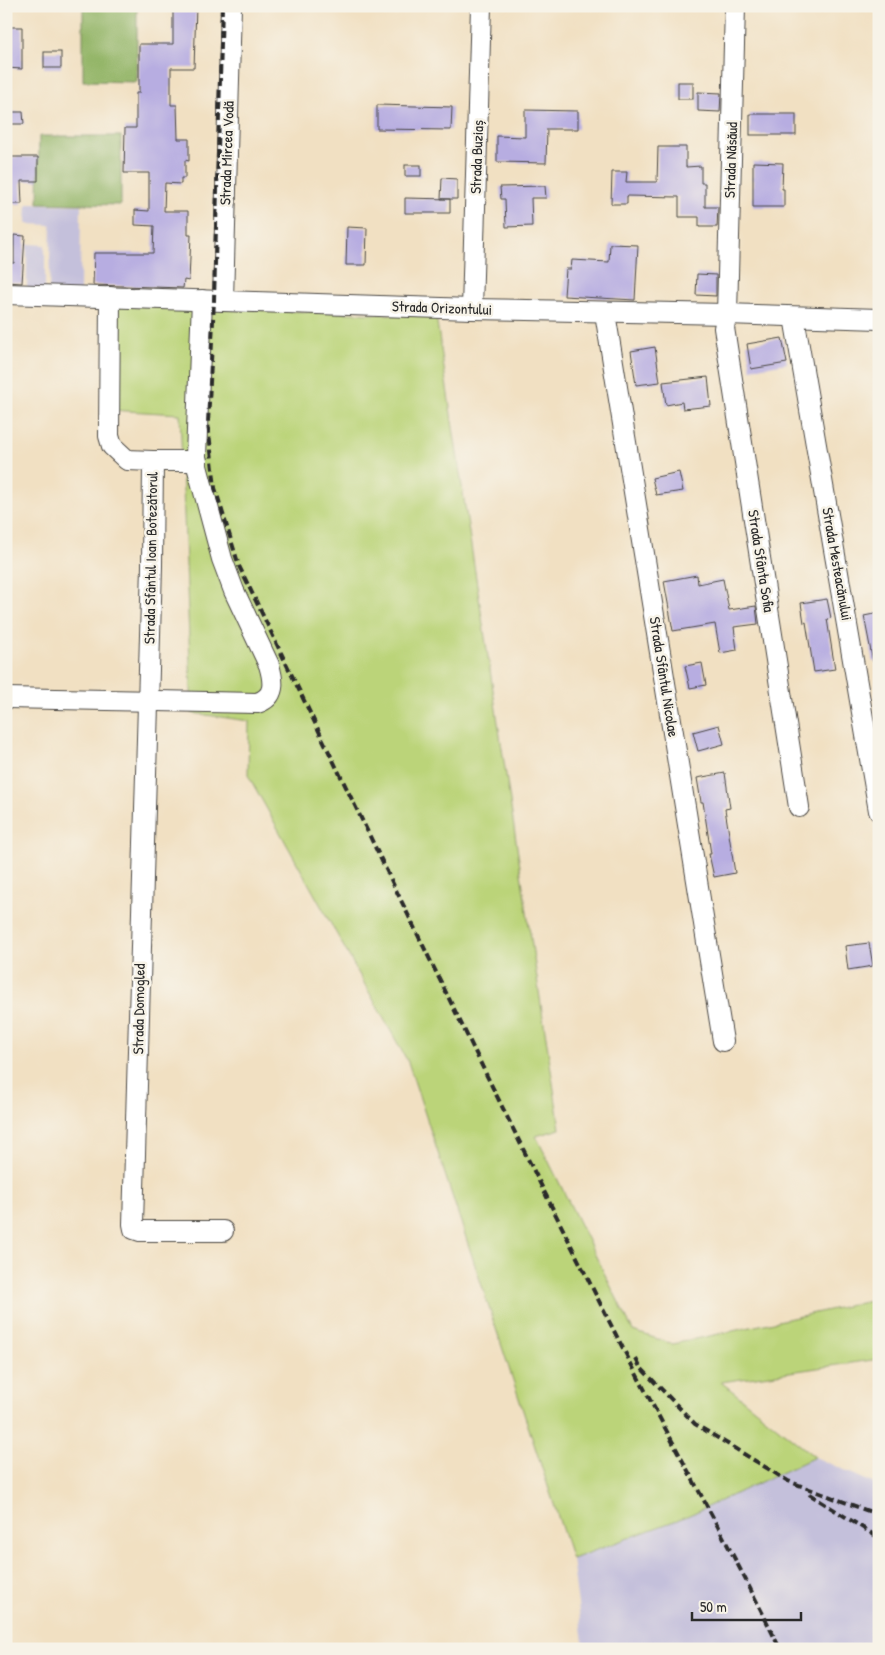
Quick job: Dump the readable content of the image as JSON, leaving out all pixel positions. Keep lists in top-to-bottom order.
{
  "streets": {
    "street": [
      "Strada Mircea Vodă",
      "Strada Buziaș",
      "Strada Năsăud",
      "Strada Orizontului",
      "Strada Sfântul Ioan Botezătorul",
      "Strada Sfânta Sofia",
      "Strada Mesteacănului",
      "Strada Sfântul Nicolae",
      "Strada Domogled"
    ]
  },
  "crossings": [
    ["Strada Mircea Vodă", "Strada Orizontului"],
    ["Strada Buziaș", "Strada Orizontului"],
    ["Strada Năsăud", "Strada Orizontului"],
    ["Strada Năsăud", "Strada Sfânta Sofia"],
    ["Strada Orizontului", "Strada Sfântul Ioan Botezătorul"],
    ["Strada Orizontului", "Strada Sfânta Sofia"],
    ["Strada Orizontului", "Strada Mesteacănului"],
    ["Strada Orizontului", "Strada Sfântul Nicolae"],
    ["Strada Sfântul Ioan Botezătorul", "Strada Domogled"]
  ],
  "scale_bar": "50 m"
}
